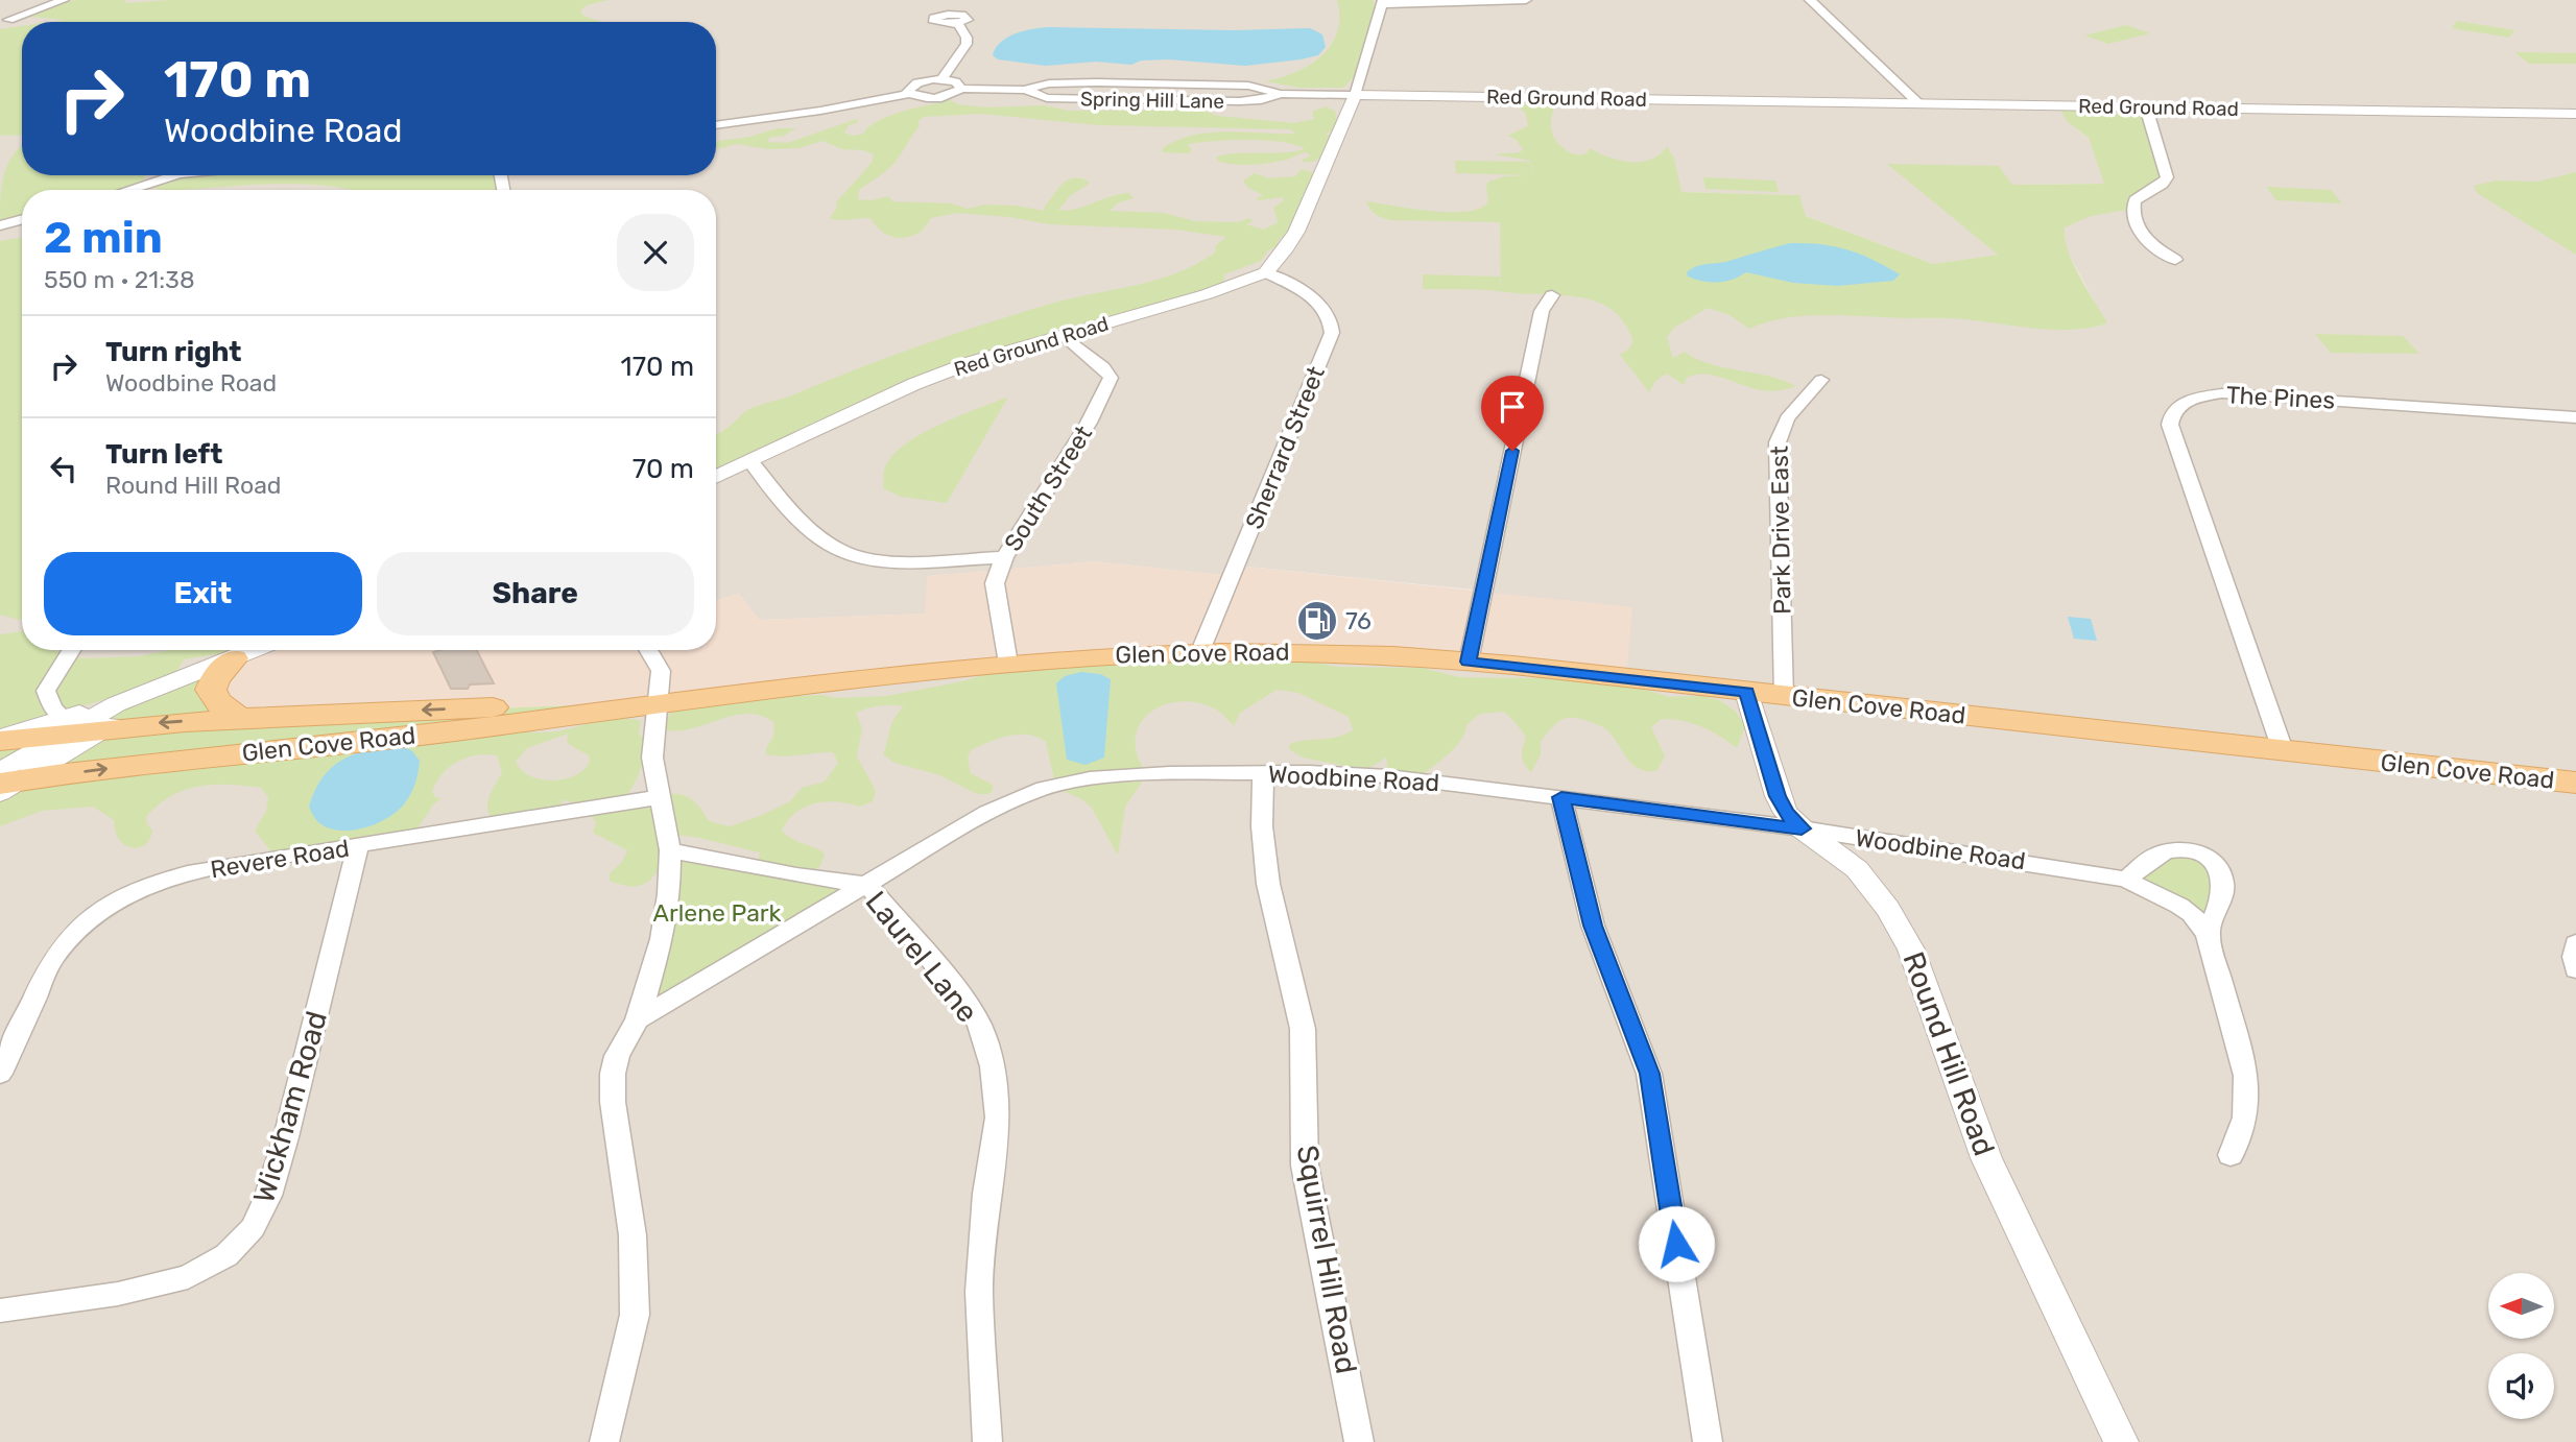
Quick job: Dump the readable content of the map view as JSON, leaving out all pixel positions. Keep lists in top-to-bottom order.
{
  "streets": {
    "main road": ["Glen Cove Road"],
    "street": [
      "Red Ground Road",
      "Spring Hill Lane",
      "The Pines",
      "Sherrard Street",
      "South Street",
      "Park Drive East",
      "Woodbine Road",
      "Revere Road",
      "Laurel Lane",
      "Round Hill Road",
      "Wickham Road",
      "Squirrel Hill Road"
    ]
  },
  "crossings": [
    ["Red Ground Road", "Spring Hill Lane"],
    ["Red Ground Road", "Sherrard Street"],
    ["Red Ground Road", "South Street"],
    ["The Pines", "Glen Cove Road"],
    ["Sherrard Street", "Glen Cove Road"],
    ["South Street", "Glen Cove Road"],
    ["Park Drive East", "Glen Cove Road"],
    ["Glen Cove Road", "Round Hill Road"],
    ["Woodbine Road", "Laurel Lane"],
    ["Woodbine Road", "Round Hill Road"],
    ["Woodbine Road", "Squirrel Hill Road"],
    ["Revere Road", "Wickham Road"]
  ],
  "parks": ["Arlene Park"],
  "places": {
    "fuel station": ["76"]
  },
  "north": "left",
  "page": {
    "turn": ["170 m", "Woodbine Road"],
    "heading": ["2 min", "550 m · 21:38"],
    "list": [
      {
        "name": "Turn right",
        "note": "Woodbine Road",
        "value": "170 m"
      },
      {
        "name": "Turn left",
        "note": "Round Hill Road",
        "value": "70 m"
      }
    ],
    "buttons": ["Exit", "Share"]
  }
}
